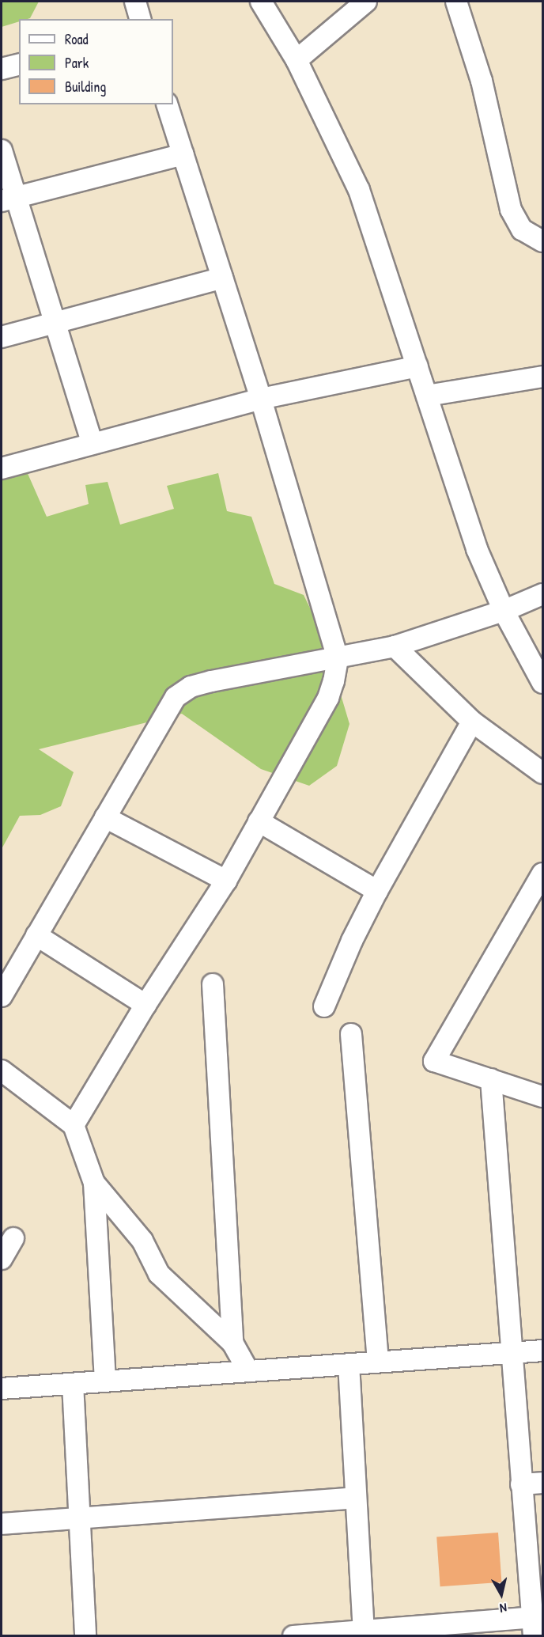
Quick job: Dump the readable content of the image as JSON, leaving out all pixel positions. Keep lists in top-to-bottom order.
{
  "legend": ["Road", "Park", "Building"],
  "north": "bottom"
}
